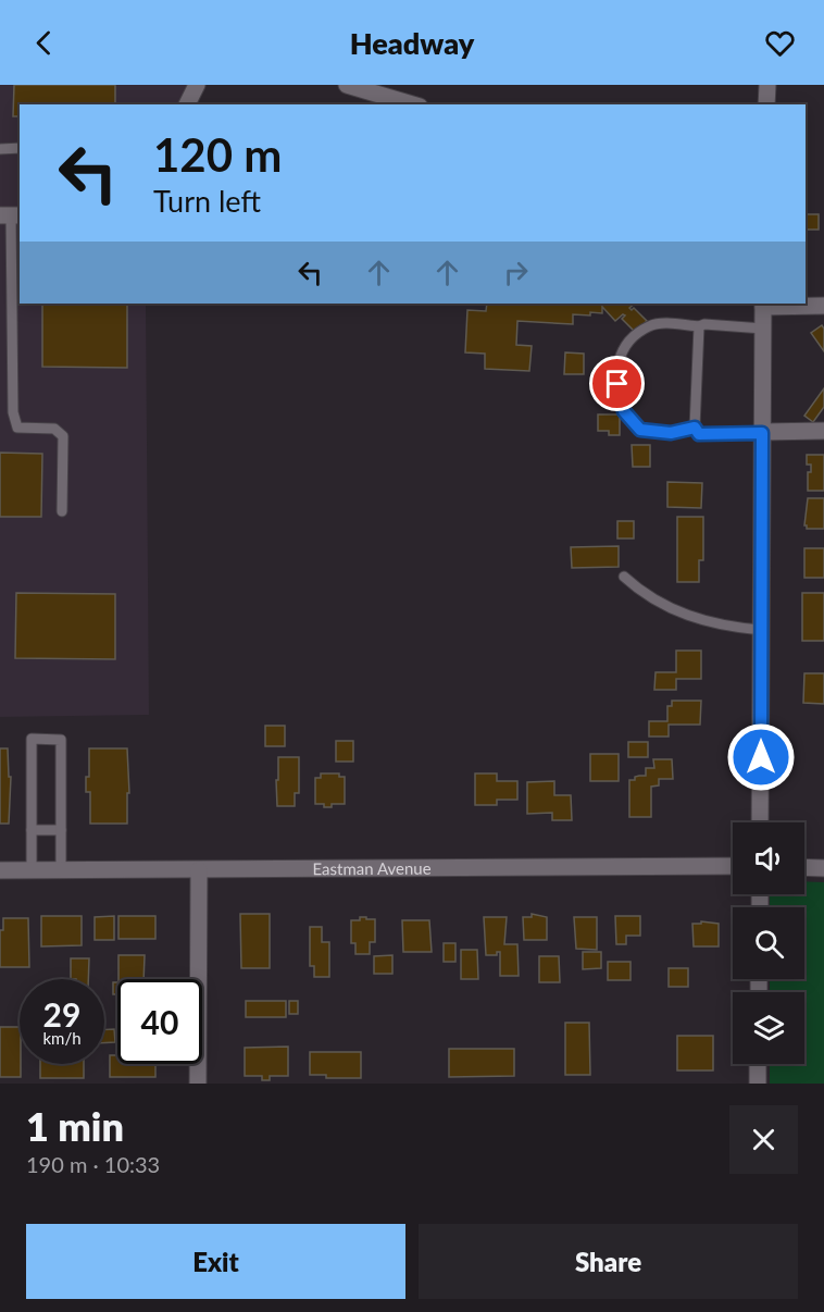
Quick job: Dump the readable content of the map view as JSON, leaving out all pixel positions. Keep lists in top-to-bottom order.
{
  "streets": {
    "street": ["Eastman Avenue"]
  },
  "page": {
    "header": "Headway",
    "turn": ["120 m", "Turn left"],
    "speed": "29 km/h",
    "limit": "40",
    "heading": ["1 min", "190 m · 10:33"],
    "buttons": ["Exit", "Share"]
  }
}
